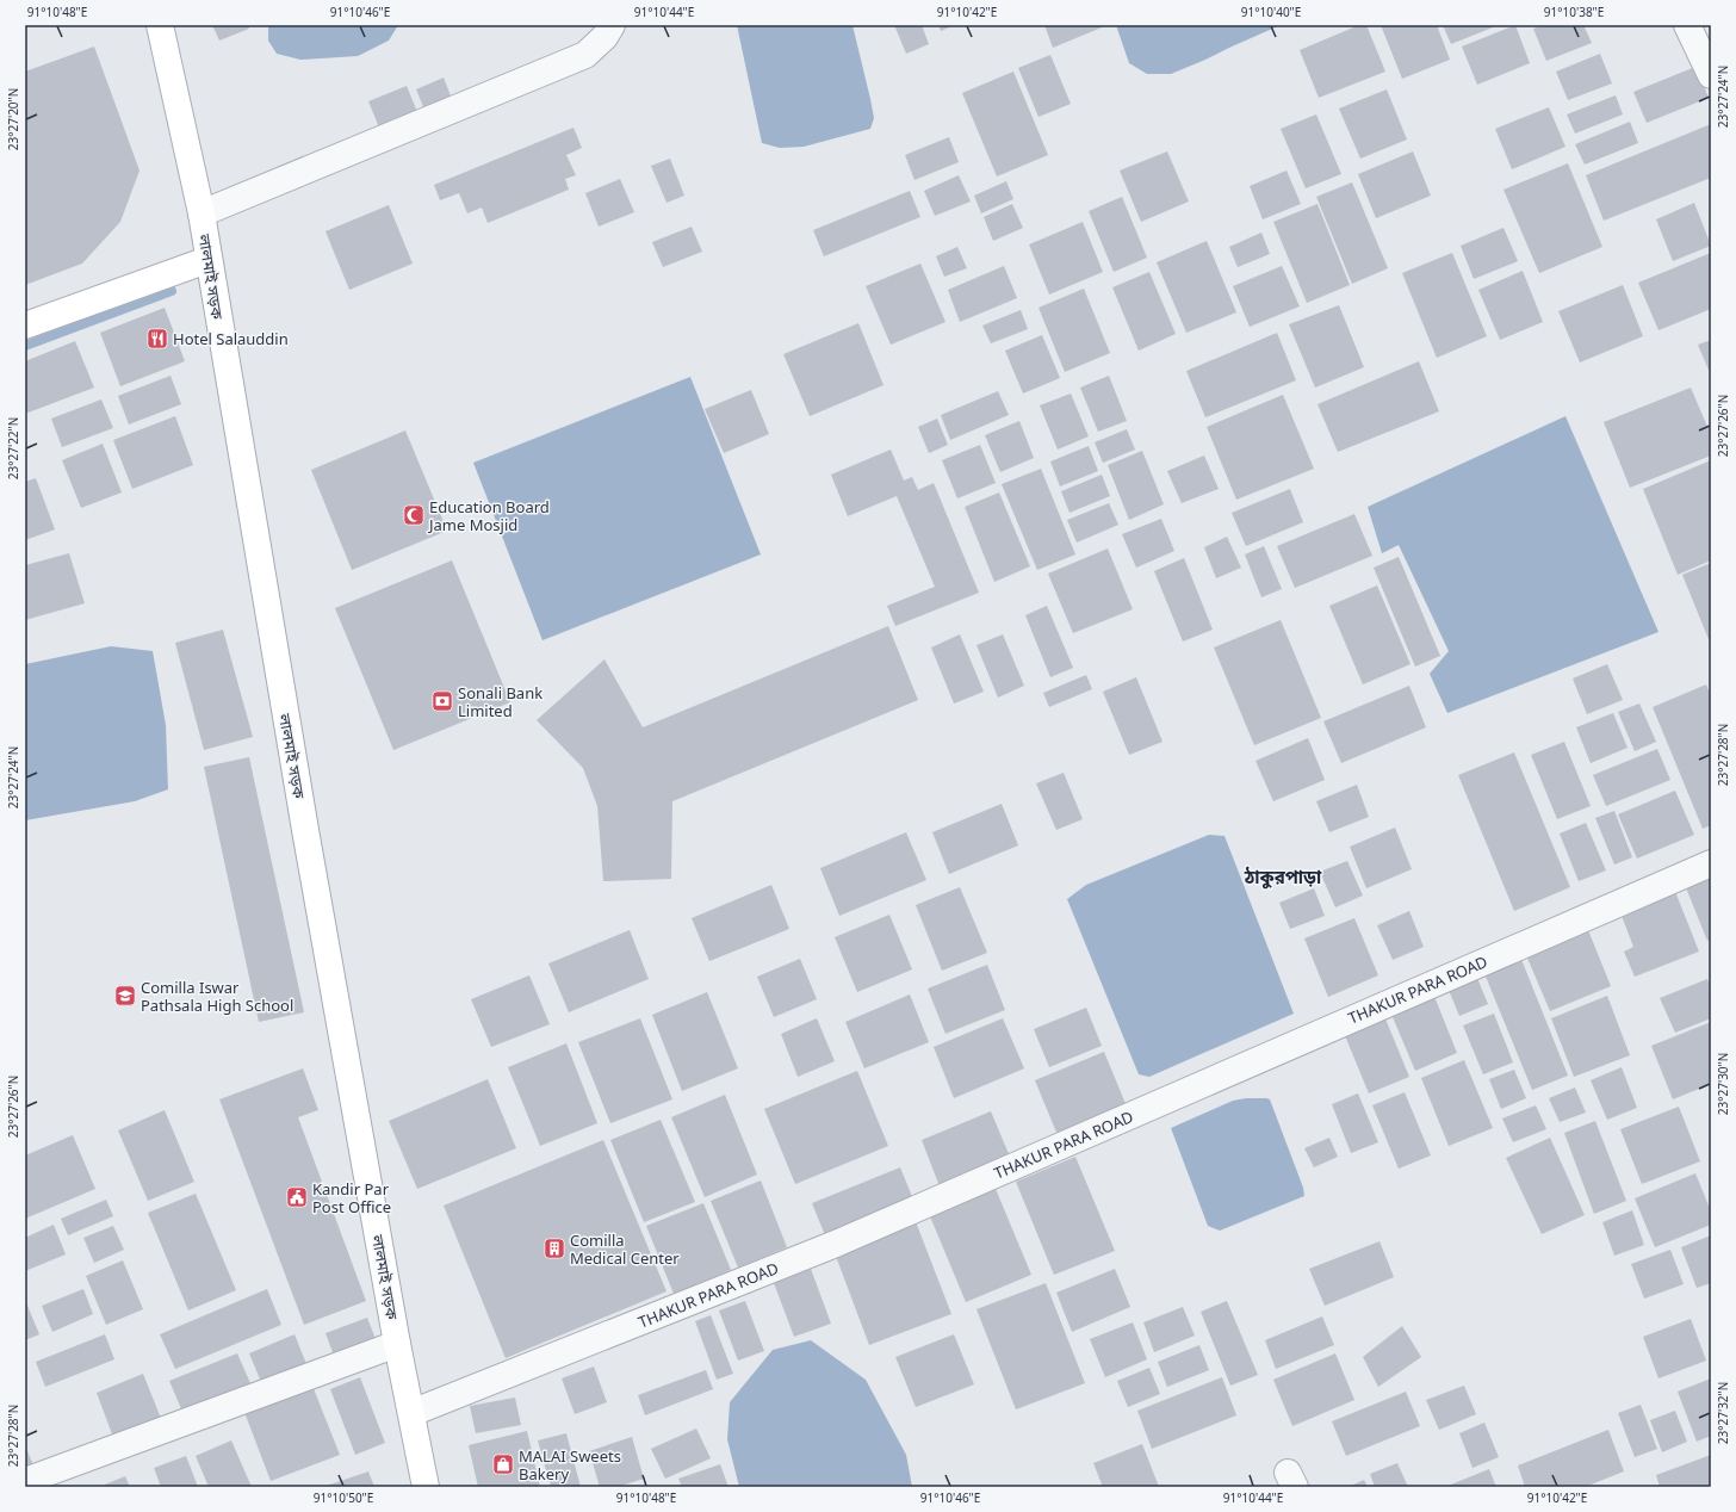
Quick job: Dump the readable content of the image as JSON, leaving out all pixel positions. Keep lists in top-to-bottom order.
{
  "streets": {
    "main road": ["লালমাই সড়ক"],
    "street": ["THAKUR PARA ROAD"]
  },
  "crossings": [
    ["লালমাই সড়ক", "THAKUR PARA ROAD"]
  ],
  "districts": ["ঠাকুরপাড়া"],
  "places": {
    "restaurant": ["Hotel Salauddin"],
    "mosque": ["Education Board Jame Mosjid"],
    "bank": ["Sonali Bank Limited"],
    "school or university": ["Comilla Iswar Pathsala High School"],
    "public building": ["Kandir Par Post Office"],
    "building": ["Comilla Medical Center"],
    "shop": ["MALAI Sweets Bakery"]
  },
  "coordinates": [
    "91°10'48\"E",
    "91°10'46\"E",
    "91°10'44\"E",
    "91°10'42\"E",
    "91°10'40\"E",
    "91°10'38\"E",
    "23°27'24\"N",
    "23°27'20\"N",
    "23°27'26\"N",
    "23°27'22\"N",
    "23°27'28\"N",
    "23°27'30\"N",
    "23°27'32\"N",
    "91°10'50\"E"
  ]
}
